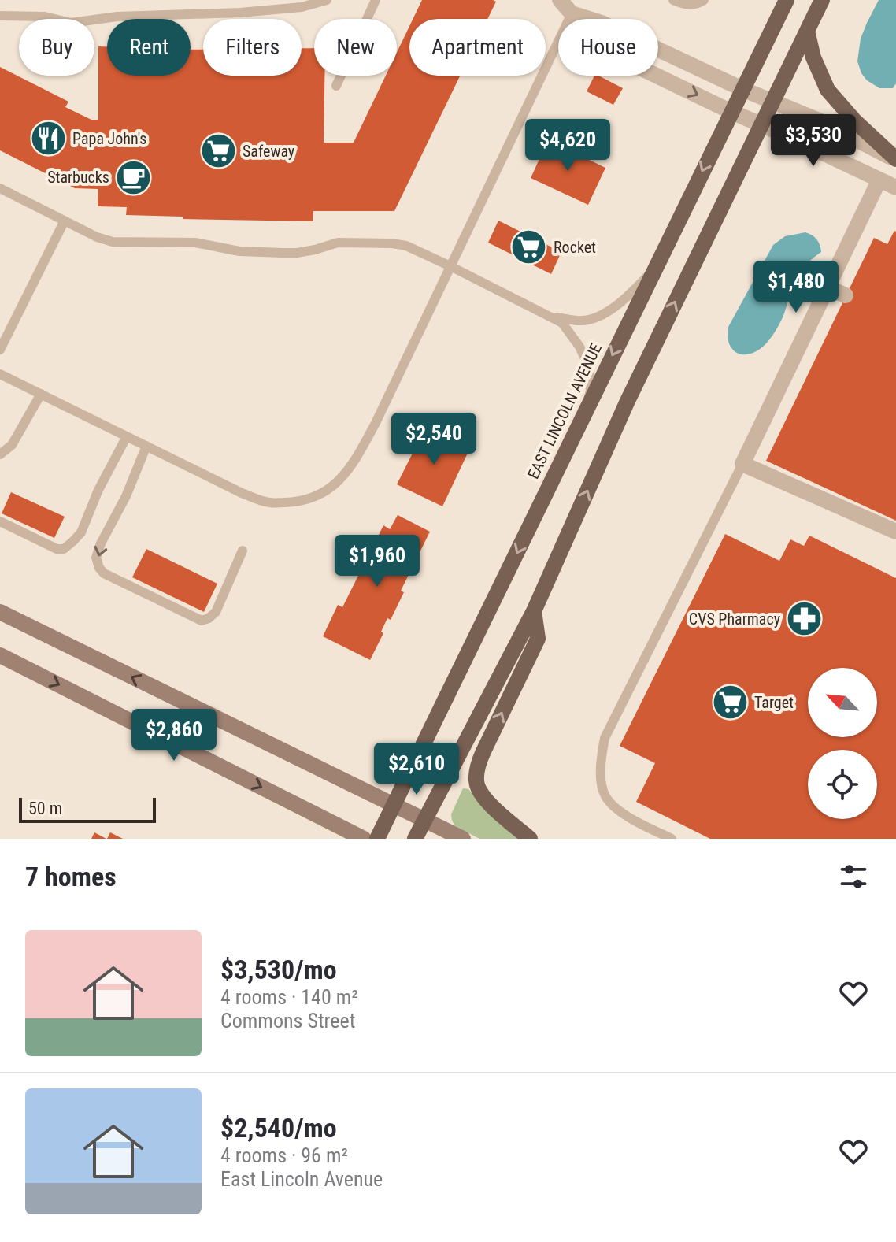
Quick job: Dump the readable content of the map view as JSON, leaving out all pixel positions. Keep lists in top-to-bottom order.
{
  "streets": {
    "main road": ["EAST LINCOLN AVENUE"]
  },
  "places": {
    "restaurant": ["Papa John's"],
    "supermarket": ["Safeway", "Rocket", "Target"],
    "cafe": ["Starbucks"],
    "pharmacy": ["CVS Pharmacy"]
  },
  "scale_bar": "50 m",
  "north": "top left",
  "page": {
    "chip": [
      "Buy",
      "Rent",
      "Filters",
      "New",
      "Apartment",
      "House"
    ],
    "price": [
      "$3,530",
      "$4,620",
      "$1,480",
      "$2,540",
      "$1,960",
      "$2,860",
      "$2,610"
    ],
    "scale": "50 m",
    "heading": "7 homes",
    "list": [
      {
        "name": "$3,530/mo",
        "note": "4 rooms · 140 m² · Commons Street"
      },
      {
        "name": "$2,540/mo",
        "note": "4 rooms · 96 m² · East Lincoln Avenue"
      }
    ]
  }
}
